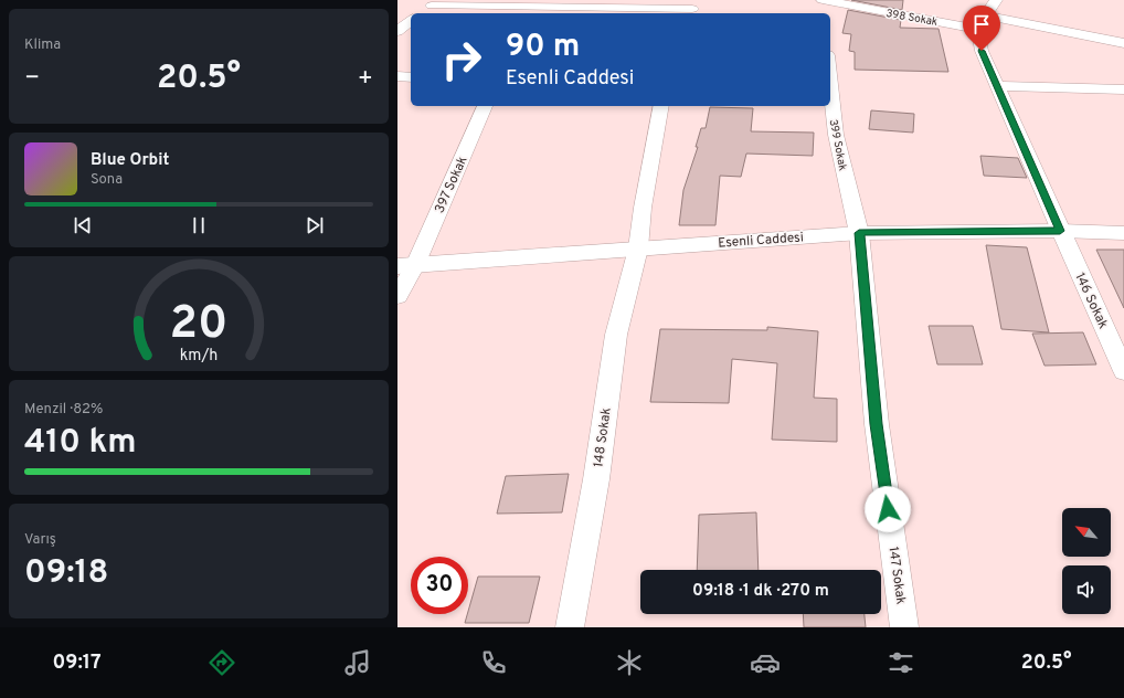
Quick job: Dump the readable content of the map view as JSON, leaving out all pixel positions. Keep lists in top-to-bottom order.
{
  "streets": {
    "street": [
      "398 Sokak",
      "399 Sokak",
      "397 Sokak",
      "Esenli Caddesi",
      "146 Sokak",
      "148 Sokak",
      "147 Sokak"
    ]
  },
  "crossings": [
    ["398 Sokak", "146 Sokak"],
    ["399 Sokak", "Esenli Caddesi"],
    ["399 Sokak", "147 Sokak"],
    ["397 Sokak", "Esenli Caddesi"],
    ["Esenli Caddesi", "146 Sokak"],
    ["Esenli Caddesi", "148 Sokak"],
    ["Esenli Caddesi", "147 Sokak"]
  ],
  "north": "top left",
  "page": {
    "tile": [
      "Klima",
      ["Menzil · 82%", "410 km"],
      ["Varış", "09:18"]
    ],
    "turn": ["90 m", "Esenli Caddesi"],
    "heat": ["−", "20.5°", "+"],
    "song": ["Blue Orbit", "Sona"],
    "limit": "30",
    "trip": "09:18 · 1 dk · 270 m",
    "tabs": ["09:17", "20.5°"],
    "gauge": ["20", "km/h"]
  }
}
